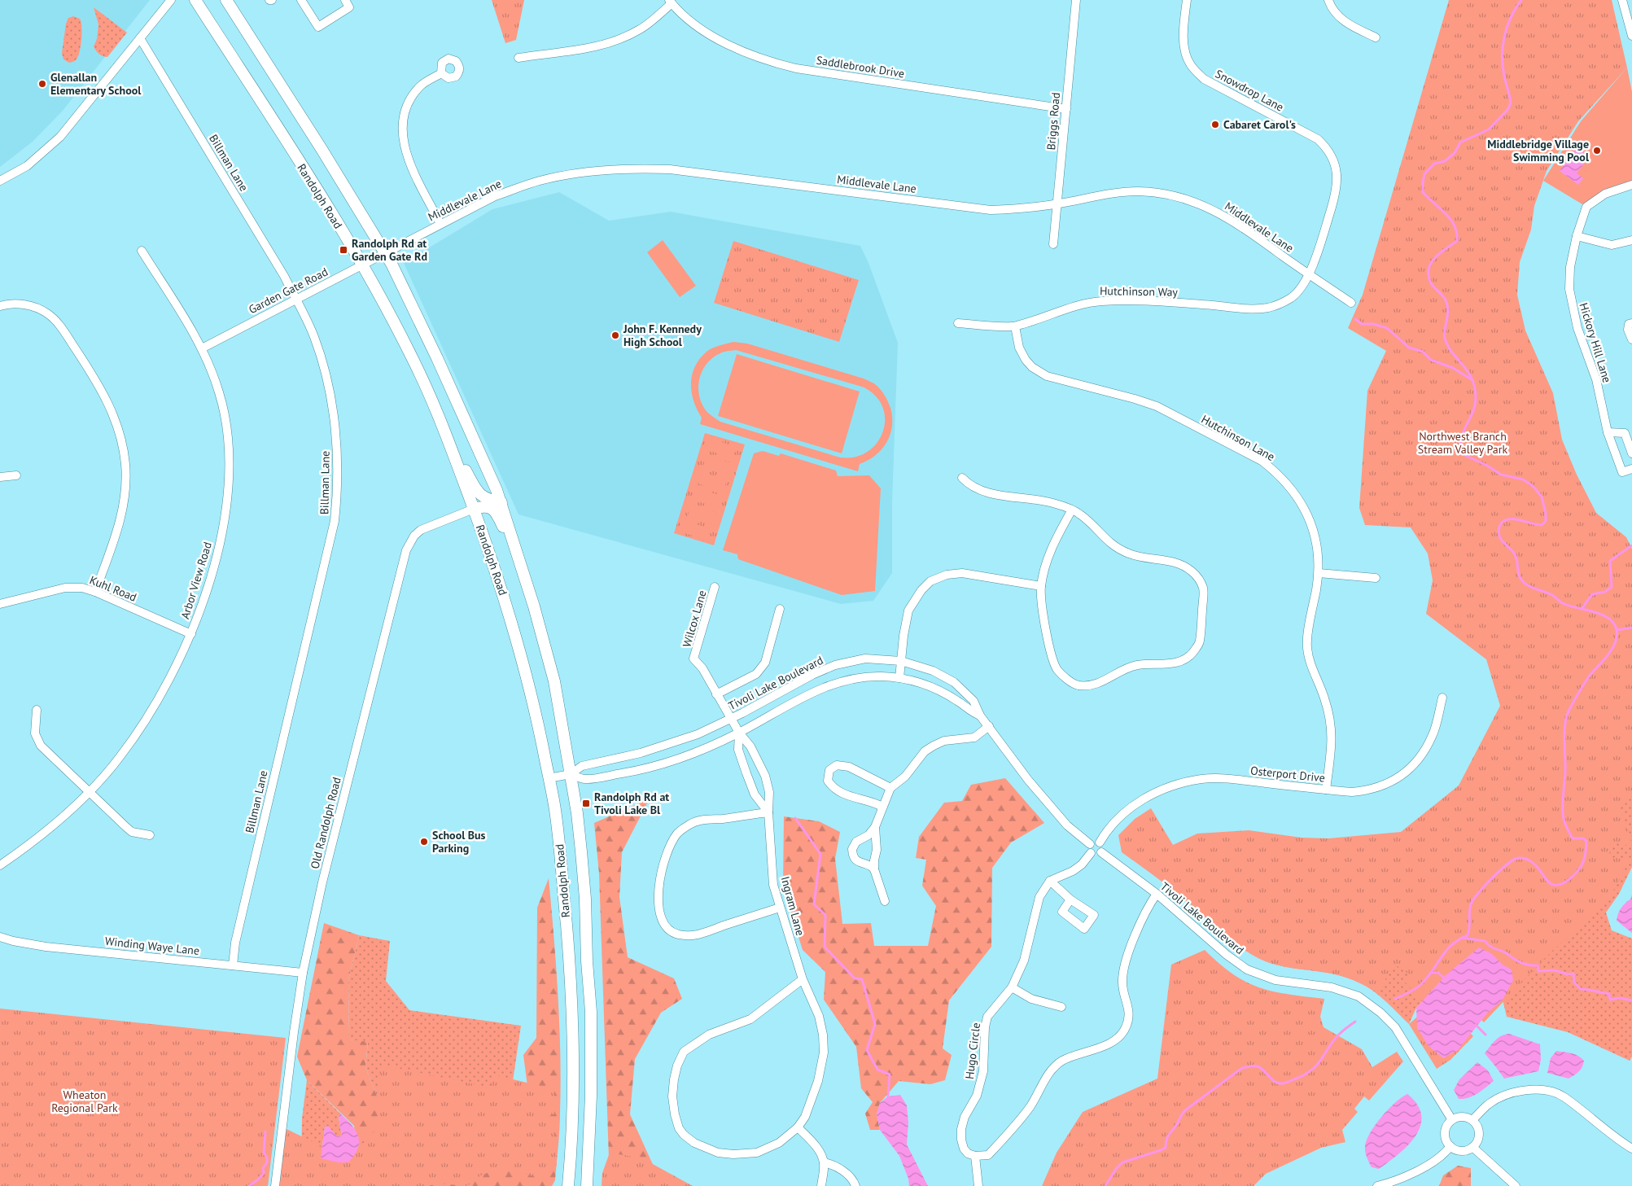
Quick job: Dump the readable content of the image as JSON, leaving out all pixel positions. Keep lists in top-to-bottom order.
{
  "streets": {
    "main road": ["Randolph Road"],
    "street": [
      "Saddlebrook Drive",
      "Snowdrop Lane",
      "Briggs Road",
      "Billman Lane",
      "Middlevale Lane",
      "Garden Gate Road",
      "Hutchinson Way",
      "Hickory Hill Lane",
      "Hutchinson Lane",
      "Arbor View Road",
      "Kuhl Road",
      "Wilcox Lane",
      "Tivoli Lake Boulevard",
      "Osterport Drive",
      "Old Randolph Road",
      "Ingram Lane",
      "Winding Waye Lane",
      "Hugo Circle"
    ]
  },
  "crossings": [
    ["Saddlebrook Drive", "Briggs Road"],
    ["Snowdrop Lane", "Middlevale Lane"],
    ["Snowdrop Lane", "Hutchinson Way"],
    ["Briggs Road", "Middlevale Lane"],
    ["Billman Lane", "Garden Gate Road"],
    ["Billman Lane", "Winding Waye Lane"],
    ["Middlevale Lane", "Randolph Road"],
    ["Middlevale Lane", "Garden Gate Road"],
    ["Middlevale Lane", "Hutchinson Way"],
    ["Randolph Road", "Garden Gate Road"],
    ["Randolph Road", "Tivoli Lake Boulevard"],
    ["Randolph Road", "Old Randolph Road"],
    ["Garden Gate Road", "Arbor View Road"],
    ["Hutchinson Way", "Hutchinson Lane"],
    ["Hutchinson Lane", "Osterport Drive"],
    ["Arbor View Road", "Kuhl Road"],
    ["Wilcox Lane", "Tivoli Lake Boulevard"],
    ["Wilcox Lane", "Ingram Lane"],
    ["Tivoli Lake Boulevard", "Osterport Drive"],
    ["Tivoli Lake Boulevard", "Ingram Lane"],
    ["Old Randolph Road", "Winding Waye Lane"]
  ],
  "parks": ["Northwest Branch Stream Valley Park", "Wheaton Regional Park"],
  "places": {
    "other": [
      "Glenallan Elementary School",
      "Cabaret Carol's",
      "Middlebridge Village Swimming Pool",
      "John F. Kennedy High School",
      "School Bus Parking"
    ],
    "transit": ["Randolph Rd at Garden Gate Rd", "Randolph Rd at Tivoli Lake Bl"]
  }
}
